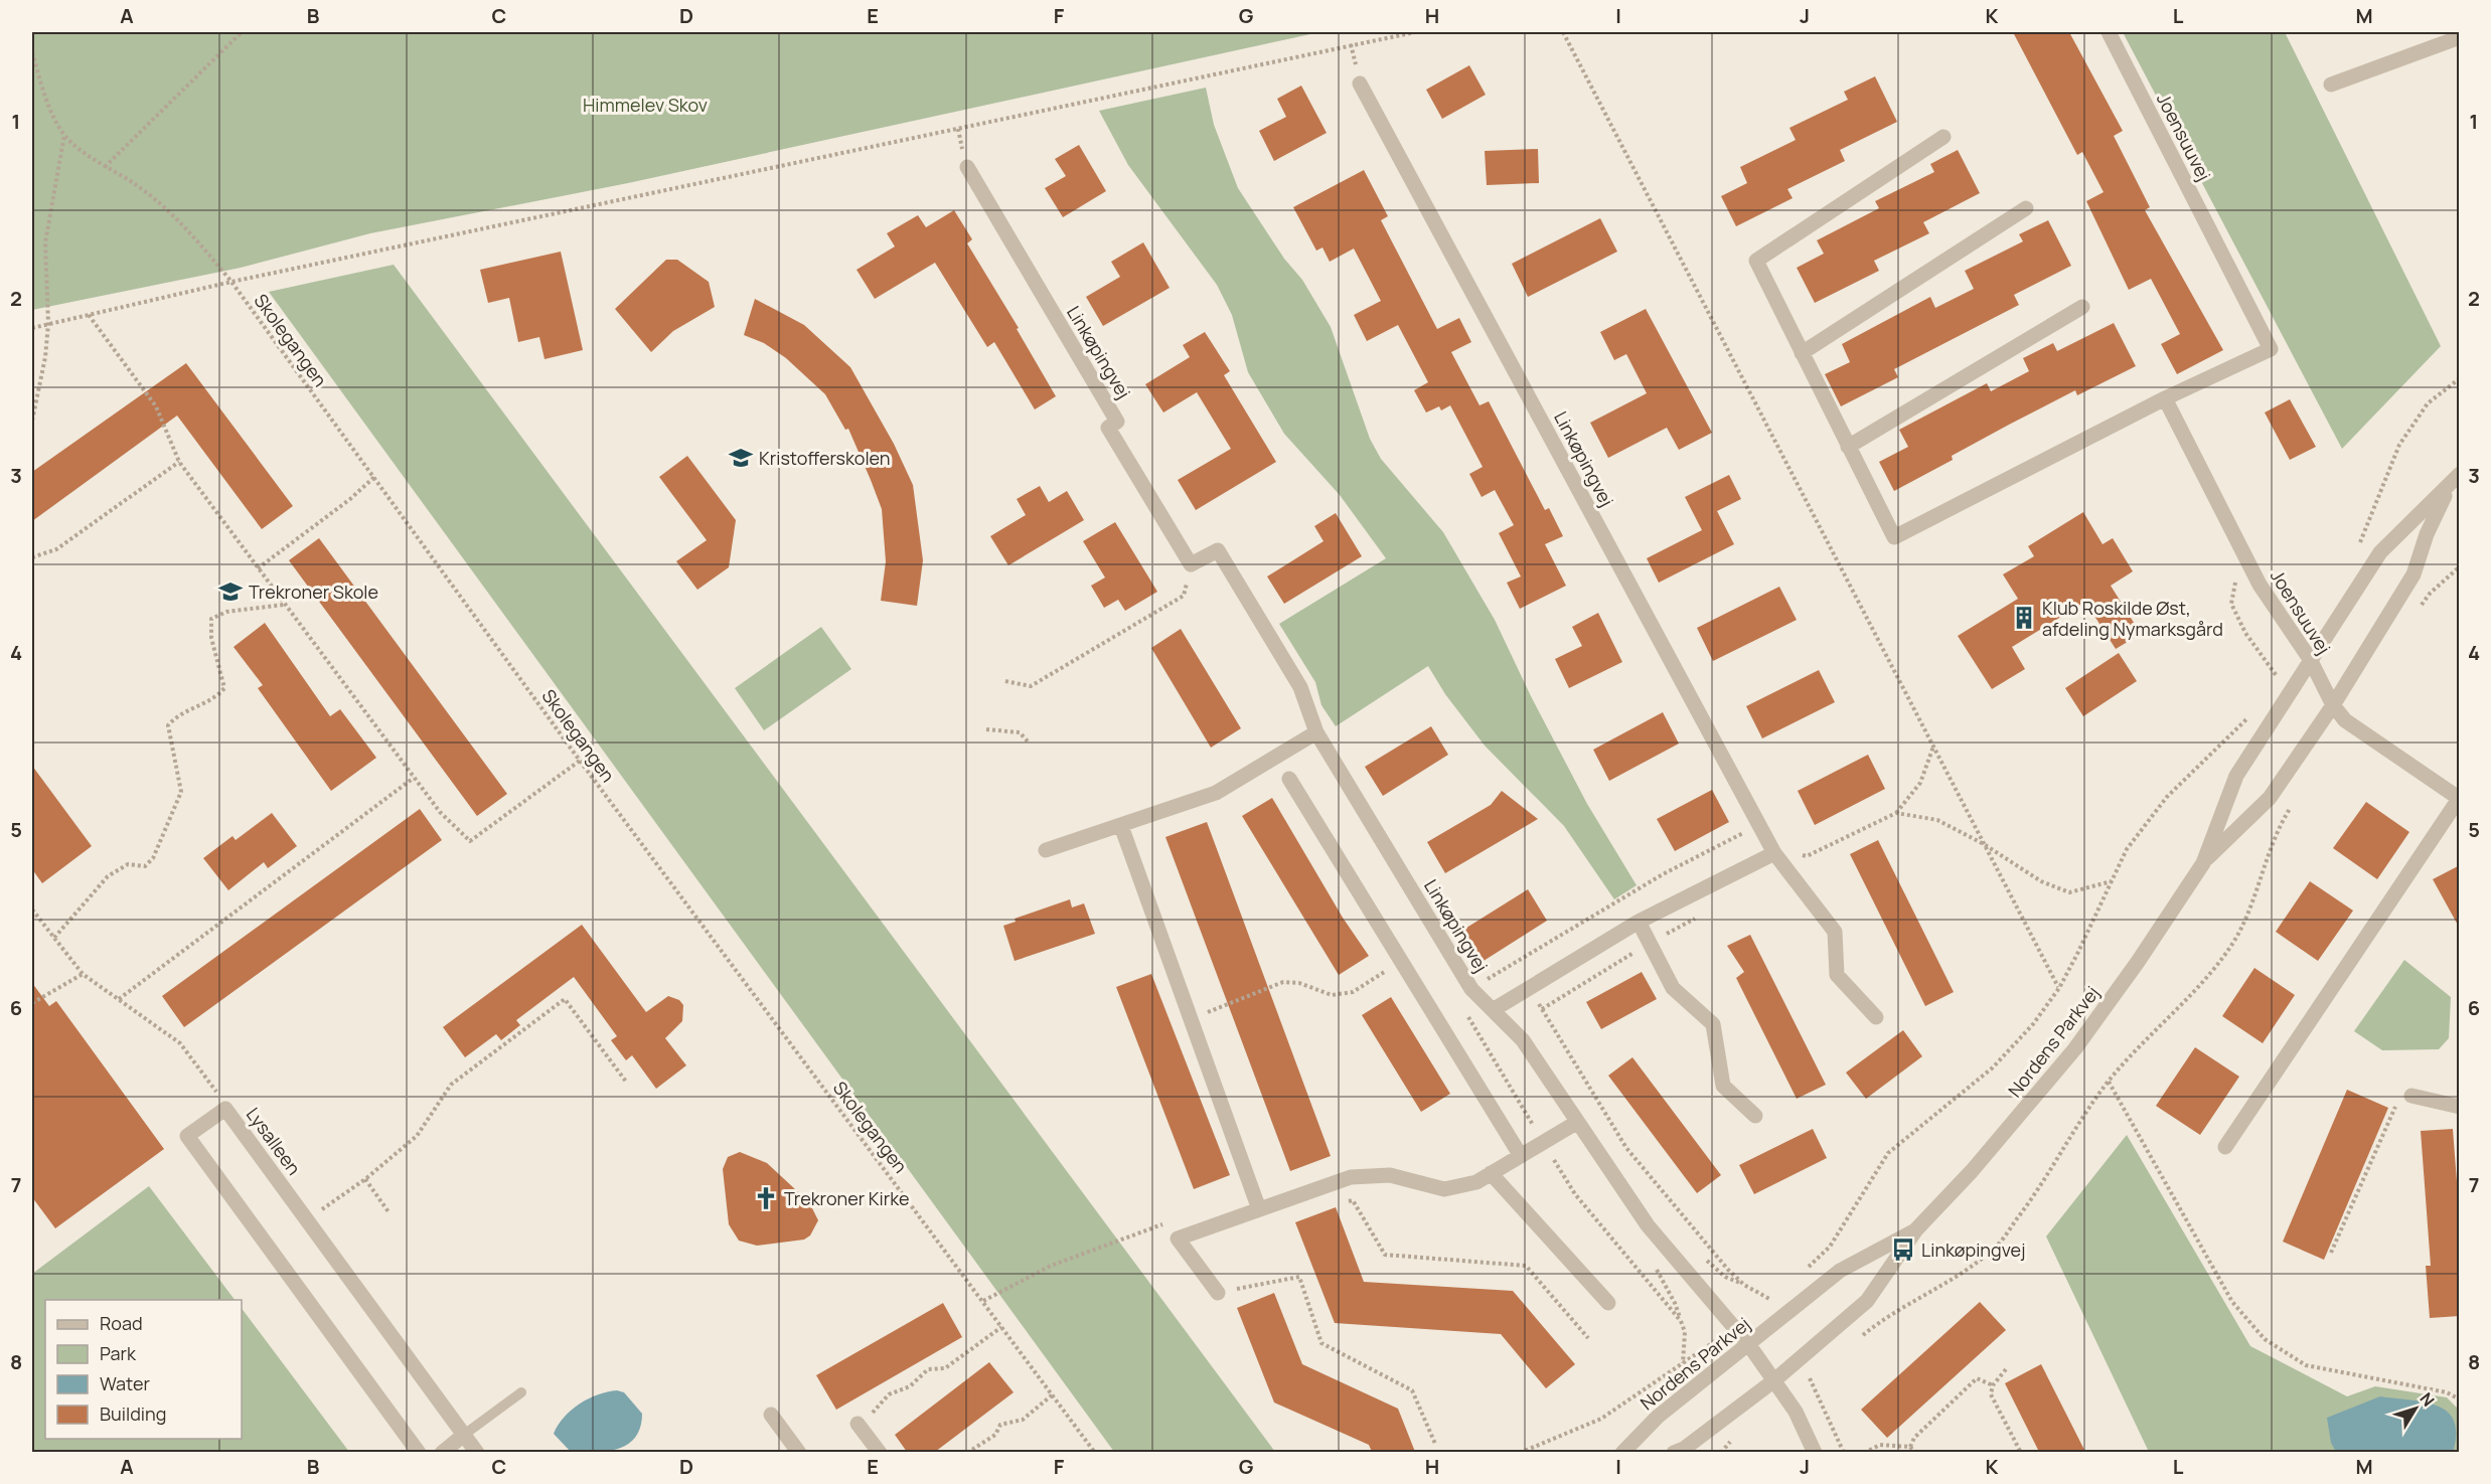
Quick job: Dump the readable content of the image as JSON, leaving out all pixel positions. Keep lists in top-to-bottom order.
{
  "streets": {
    "street": [
      "Joensuuvej",
      "Linkøpingvej",
      "Nordens Parkvej",
      "Lysalleen"
    ],
    "path": ["Skolegangen"]
  },
  "crossings": [
    ["Joensuuvej", "Nordens Parkvej"],
    ["Linkøpingvej", "Nordens Parkvej"]
  ],
  "parks": ["Himmelev Skov"],
  "places": {
    "school or university": ["Kristofferskolen", "Trekroner Skole"],
    "building": ["Klub Roskilde Øst, afdeling Nymarksgård"],
    "church": ["Trekroner Kirke"],
    "bus stop": ["Linkøpingvej"]
  },
  "legend": [
    "Road",
    "Park",
    "Water",
    "Building"
  ],
  "north": "top right",
  "grid": {
    "columns": [
      "A",
      "B",
      "C",
      "D",
      "E",
      "F",
      "G",
      "H",
      "I",
      "J",
      "K",
      "L",
      "M"
    ],
    "rows": [
      "1",
      "2",
      "3",
      "4",
      "5",
      "6",
      "7",
      "8"
    ]
  }
}
